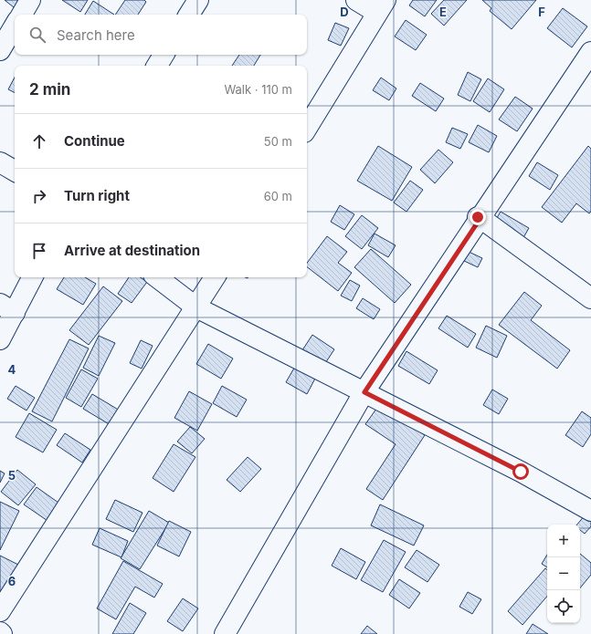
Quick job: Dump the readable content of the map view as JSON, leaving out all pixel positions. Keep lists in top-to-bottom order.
{
  "page": {
    "search": "Search here",
    "heading": ["2 min", "Walk · 110 m"],
    "list": [
      ["Continue", "50 m"],
      ["Turn right", "60 m"],
      "Arrive at destination"
    ],
    "map_buttons": ["+", "−"]
  },
  "grid": {
    "columns": ["D", "E", "F"],
    "rows": ["4", "5", "6"]
  }
}
